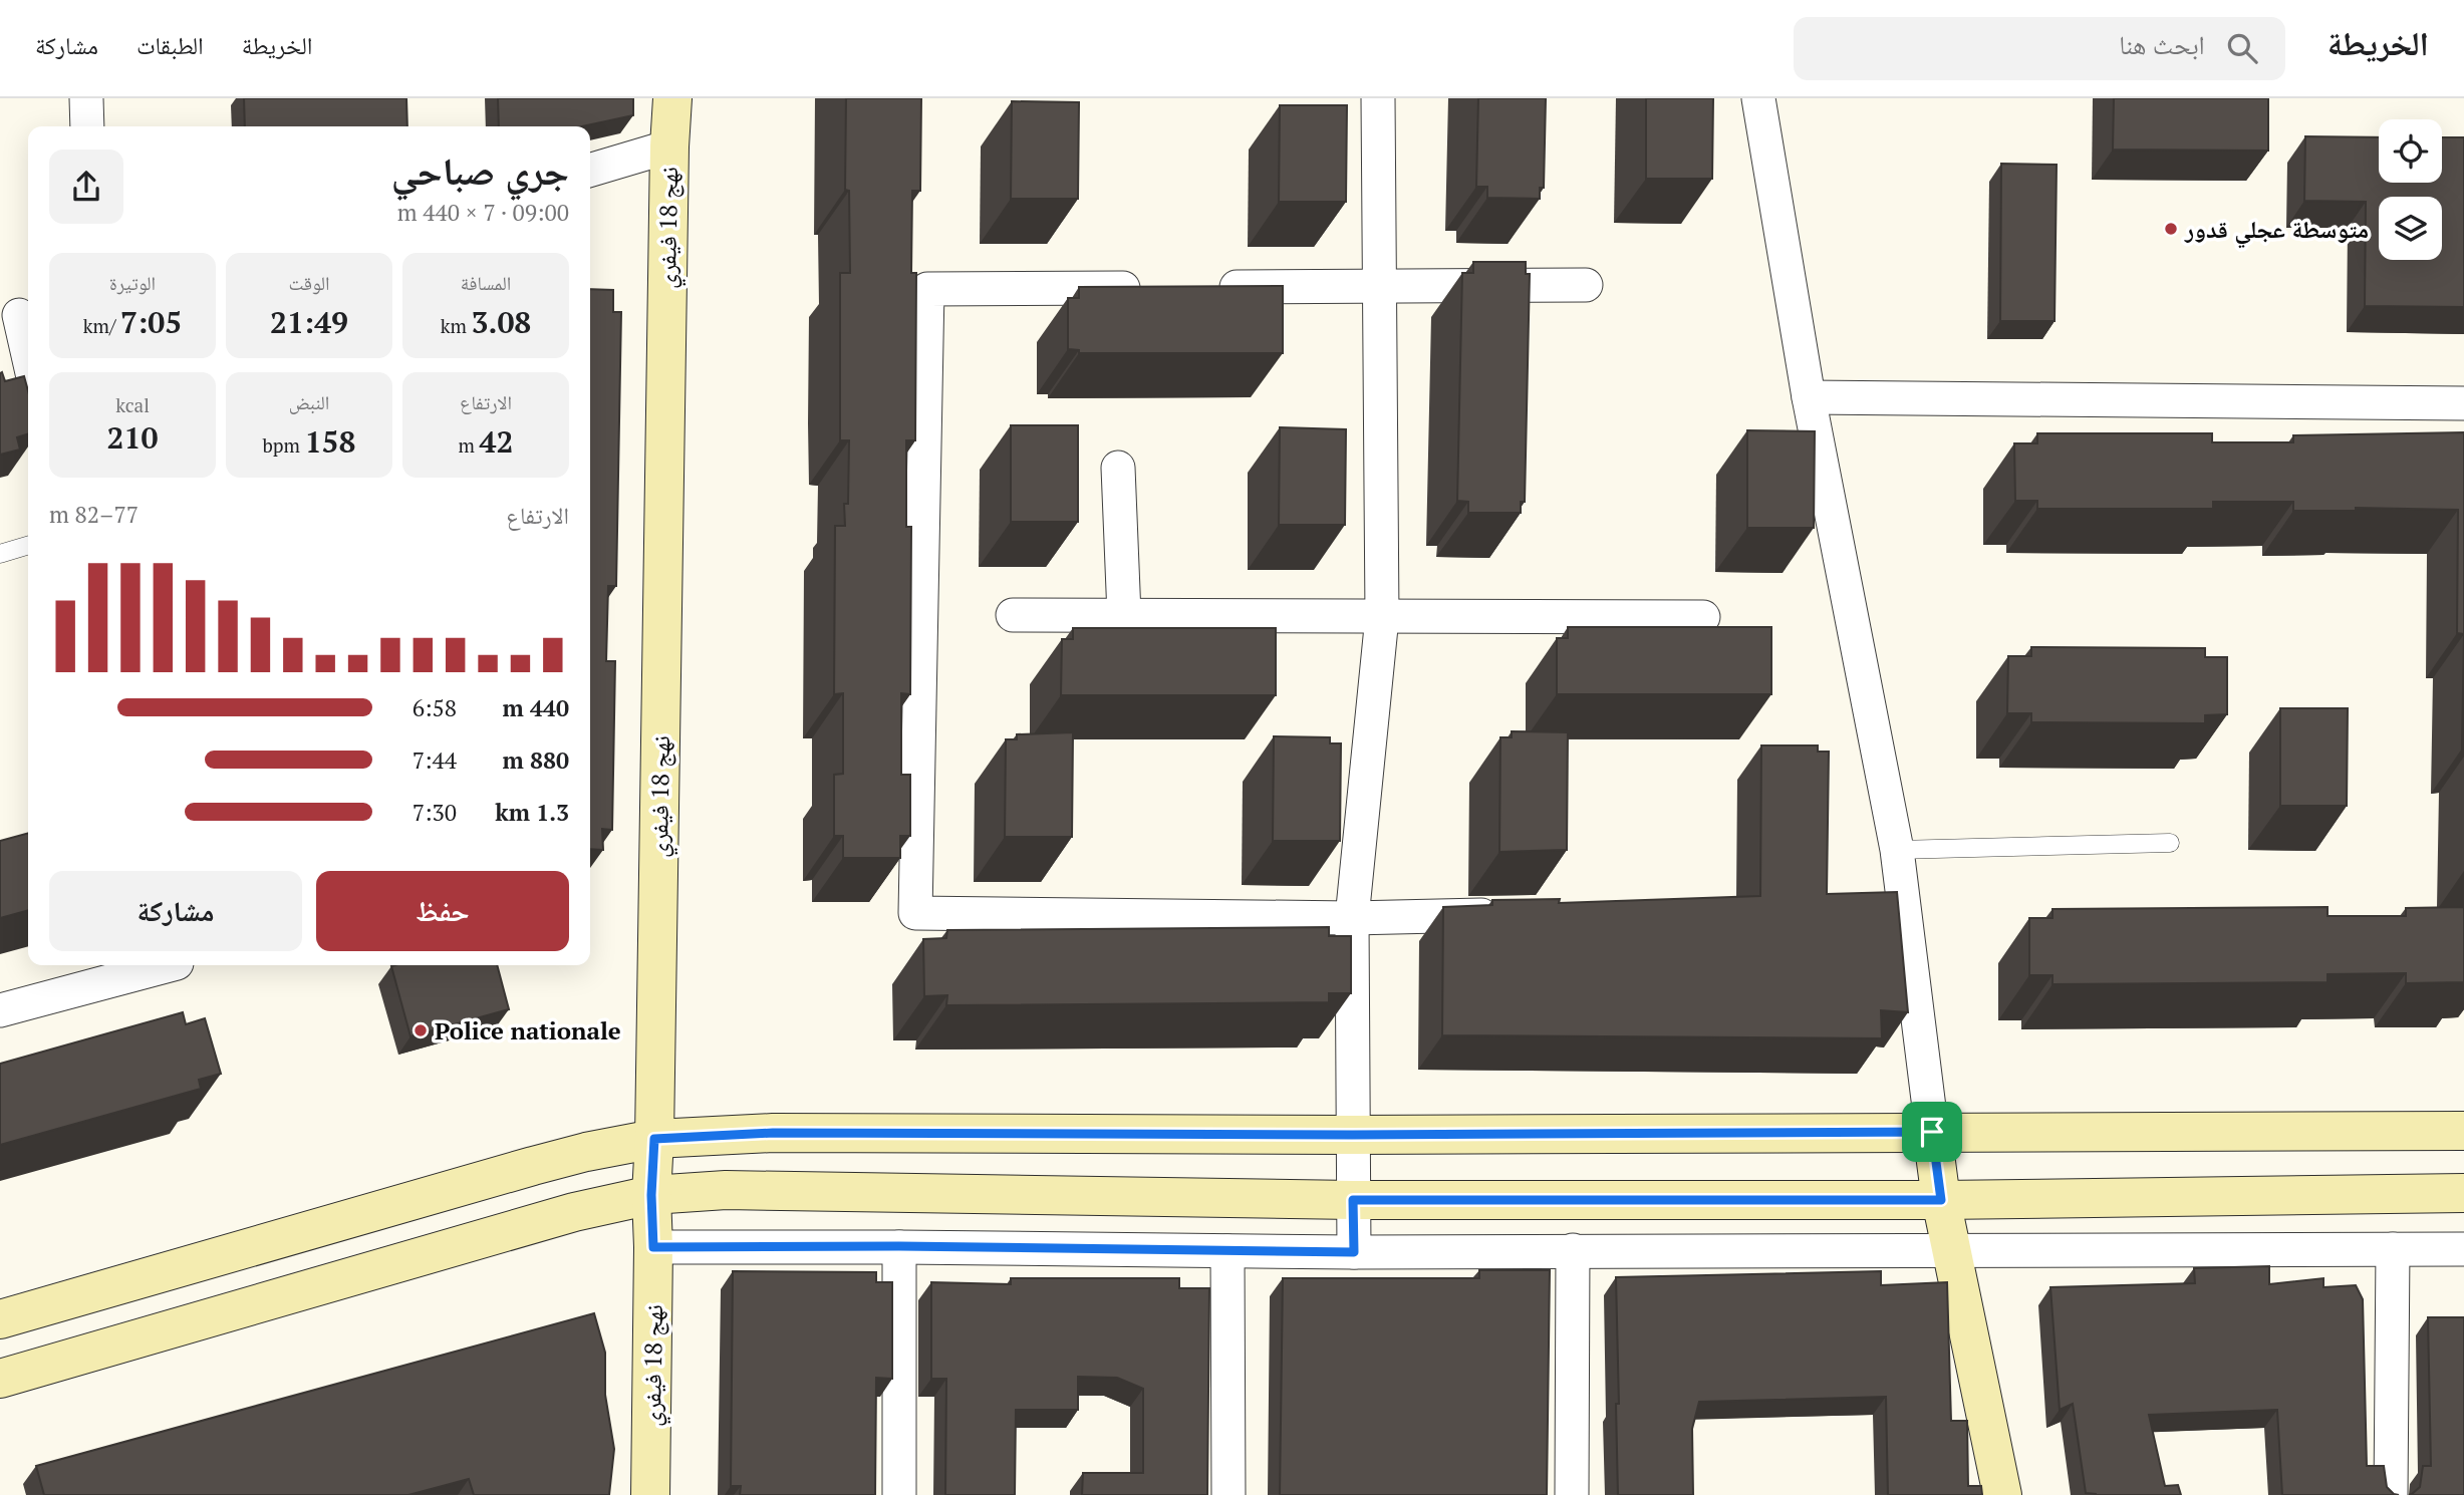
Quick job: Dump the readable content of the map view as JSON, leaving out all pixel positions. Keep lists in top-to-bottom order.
{
  "streets": {
    "main road": ["نهج 18 فيفري"]
  },
  "places": ["متوسطة عجلي قدور", "Police nationale"],
  "page": {
    "header": "الخريطة",
    "search": "ابحث هنا",
    "nav": ["الخريطة", "الطبقات", "مشاركة"],
    "heading": ["جري صباحي", "09:00 · 7 × 440 m"],
    "stats": [
      ["المسافة", "3.08 km"],
      ["الوقت", "21:49"],
      ["الوتيرة", "7:05 /km"],
      ["الارتفاع", "42 m"],
      ["النبض", "158 bpm"],
      ["kcal", "210"]
    ],
    "chart": ["الارتفاع", "77–82 m"],
    "list": [
      {
        "name": "440 m",
        "note": "6:58"
      },
      {
        "name": "880 m",
        "note": "7:44"
      },
      {
        "name": "1.3 km",
        "note": "7:30"
      }
    ],
    "buttons": ["حفظ", "مشاركة"]
  }
}
